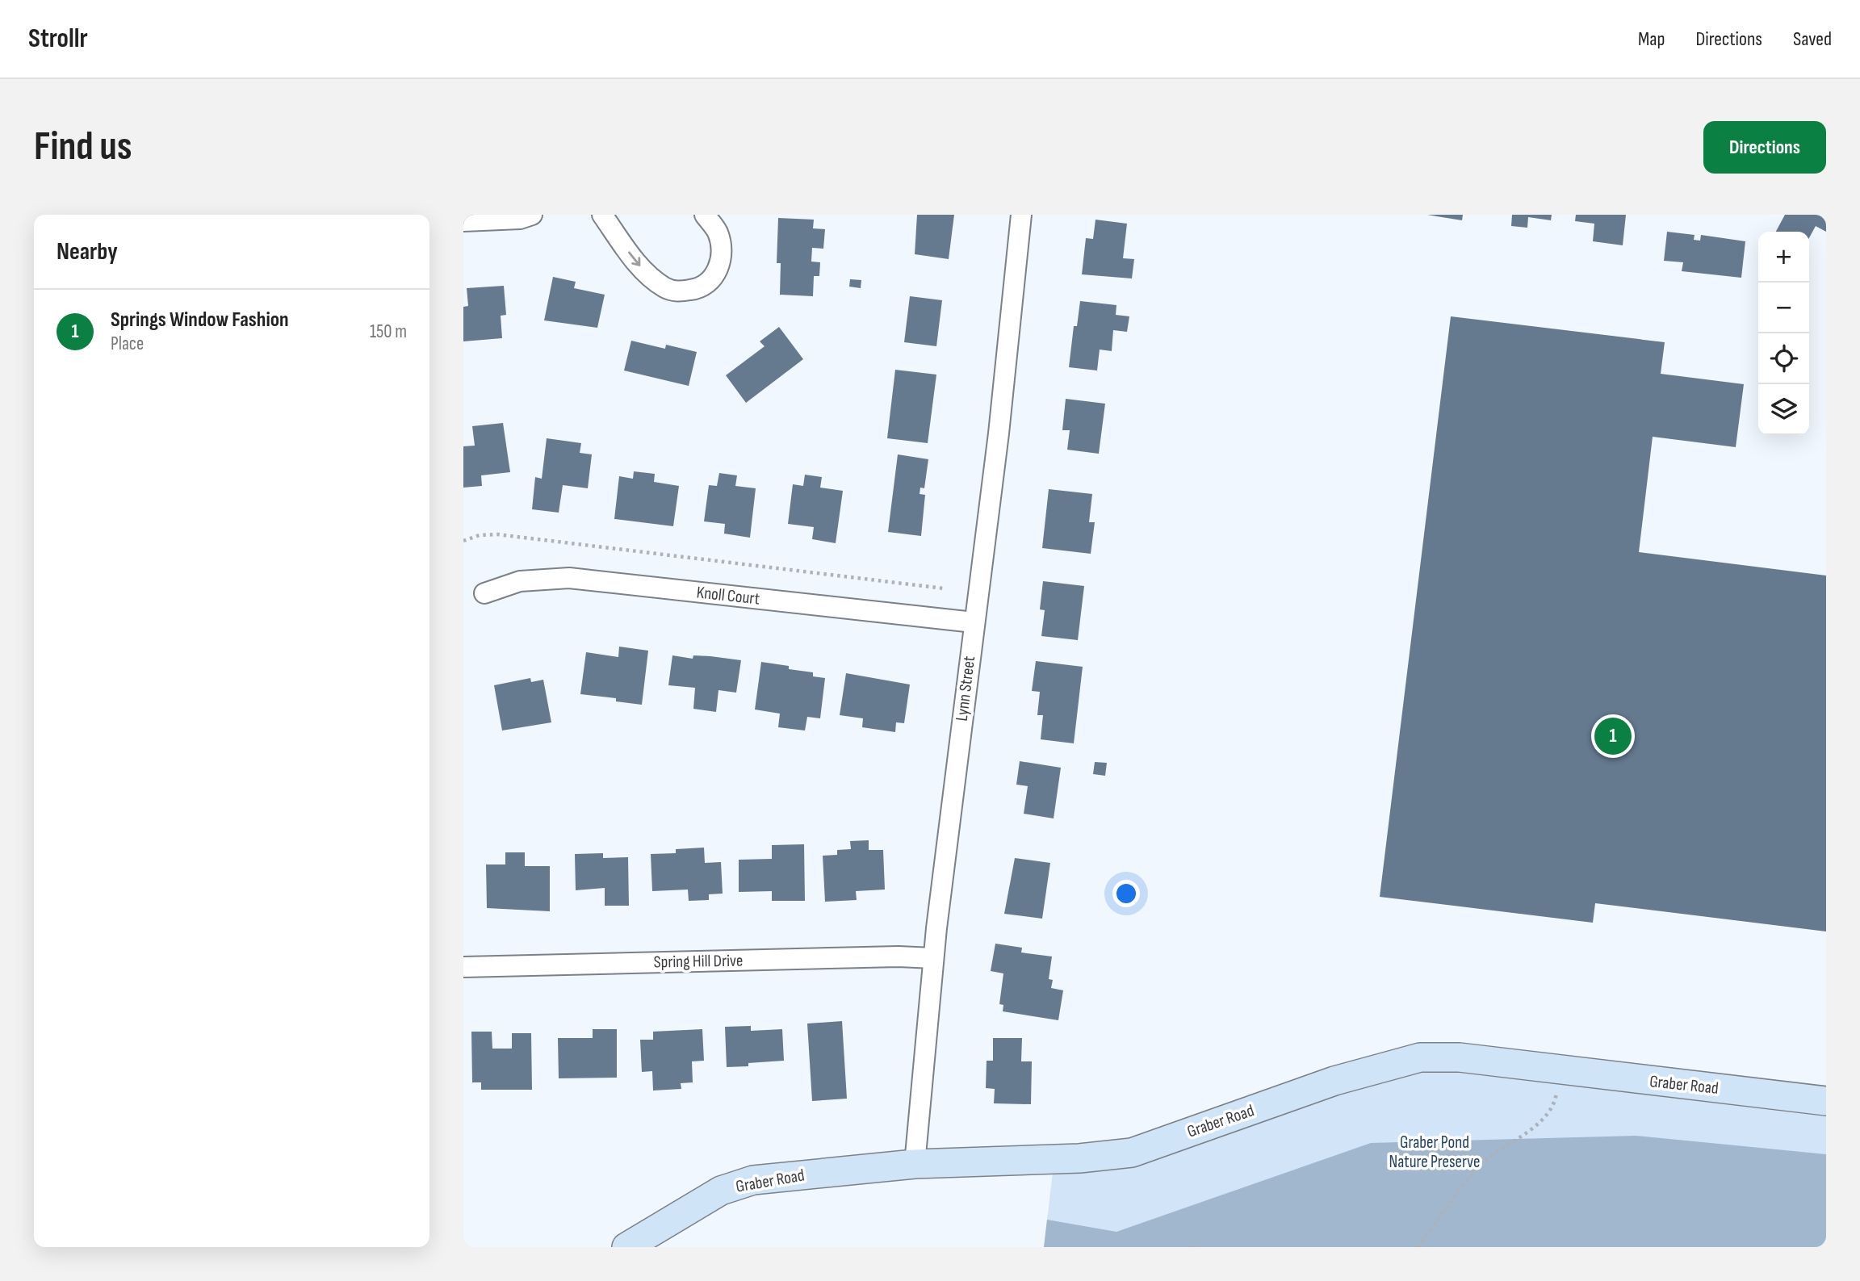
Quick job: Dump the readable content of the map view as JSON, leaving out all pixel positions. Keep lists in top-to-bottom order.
{
  "streets": {
    "street": [
      "Knoll Court",
      "Lynn Street",
      "Spring Hill Drive",
      "Graber Road"
    ]
  },
  "crossings": [
    ["Knoll Court", "Lynn Street"],
    ["Lynn Street", "Spring Hill Drive"],
    ["Lynn Street", "Graber Road"]
  ],
  "parks": ["Graber Pond Nature Preserve"],
  "page": {
    "header": "Strollr",
    "nav": ["Map", "Directions", "Saved"],
    "buttons": "Directions",
    "title": "Find us",
    "heading": "Nearby",
    "map_buttons": ["+", "−"],
    "list": [
      {
        "mark": "1",
        "name": "Springs Window Fashion",
        "note": "Place",
        "value": "150 m"
      }
    ],
    "pins": "1"
  }
}
